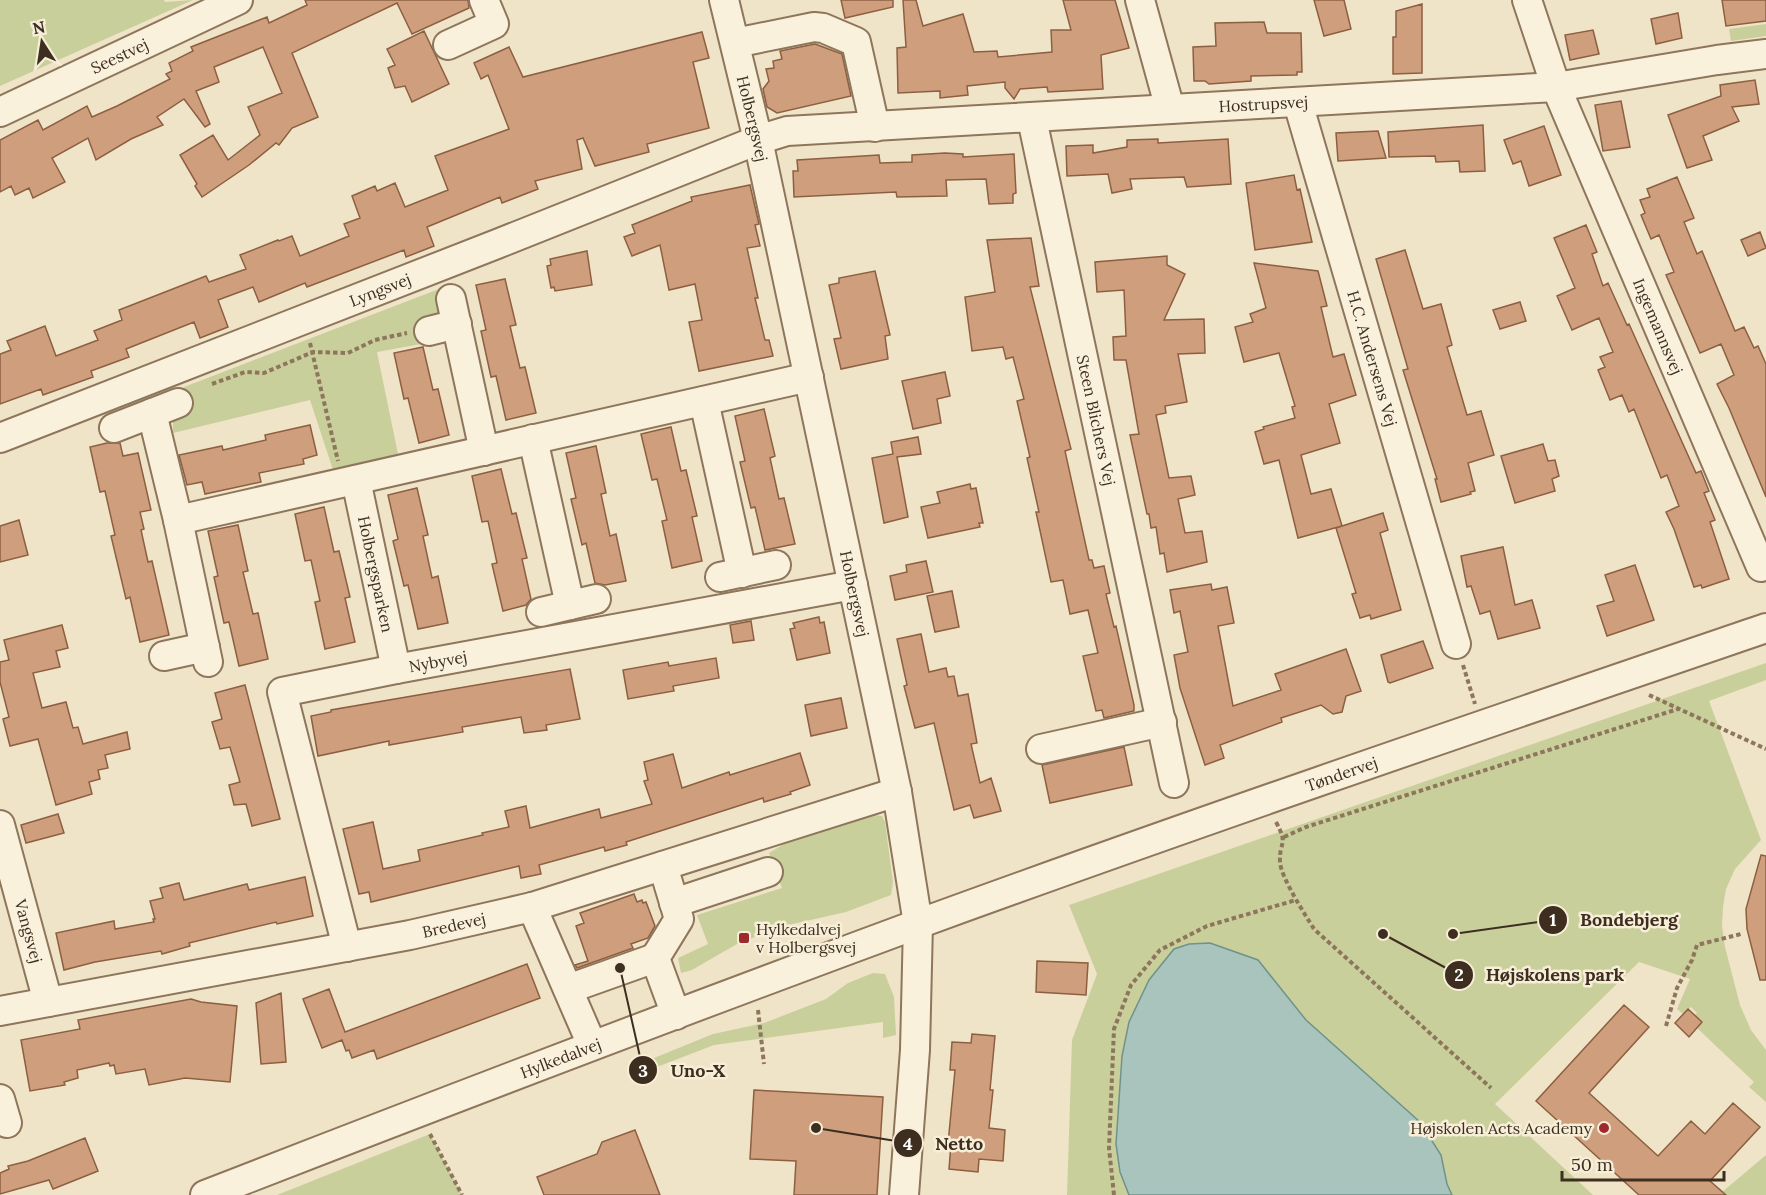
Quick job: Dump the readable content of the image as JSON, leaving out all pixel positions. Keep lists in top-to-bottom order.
{
  "streets": {
    "street": [
      "Seestvej",
      "Hostrupsvej",
      "Holbergsvej",
      "Lyngsvej",
      "Ingemannsvej",
      "H.C. Andersens Vej",
      "Steen Blichers Vej",
      "Holbergsparken",
      "Nybyvej",
      "Tøndervej",
      "Bredevej",
      "Vangsvej",
      "Hylkedalvej"
    ]
  },
  "crossings": [
    ["Hostrupsvej", "Holbergsvej"],
    ["Hostrupsvej", "Lyngsvej"],
    ["Hostrupsvej", "Ingemannsvej"],
    ["Hostrupsvej", "H.C. Andersens Vej"],
    ["Hostrupsvej", "Steen Blichers Vej"],
    ["Holbergsvej", "Lyngsvej"],
    ["Holbergsvej", "Nybyvej"],
    ["Holbergsvej", "Tøndervej"],
    ["Holbergsvej", "Bredevej"],
    ["Holbergsvej", "Hylkedalvej"],
    ["Holbergsparken", "Nybyvej"],
    ["Nybyvej", "Bredevej"],
    ["Tøndervej", "Hylkedalvej"],
    ["Bredevej", "Vangsvej"]
  ],
  "places": {
    "other": [
      "Højskolens park",
      "Bondebjerg",
      "Uno-X",
      "Netto",
      "Højskolen Acts Academy"
    ],
    "transit": ["Hylkedalvej v Holbergsvej"]
  },
  "scale_bar": "50 m",
  "north": "top"
}
